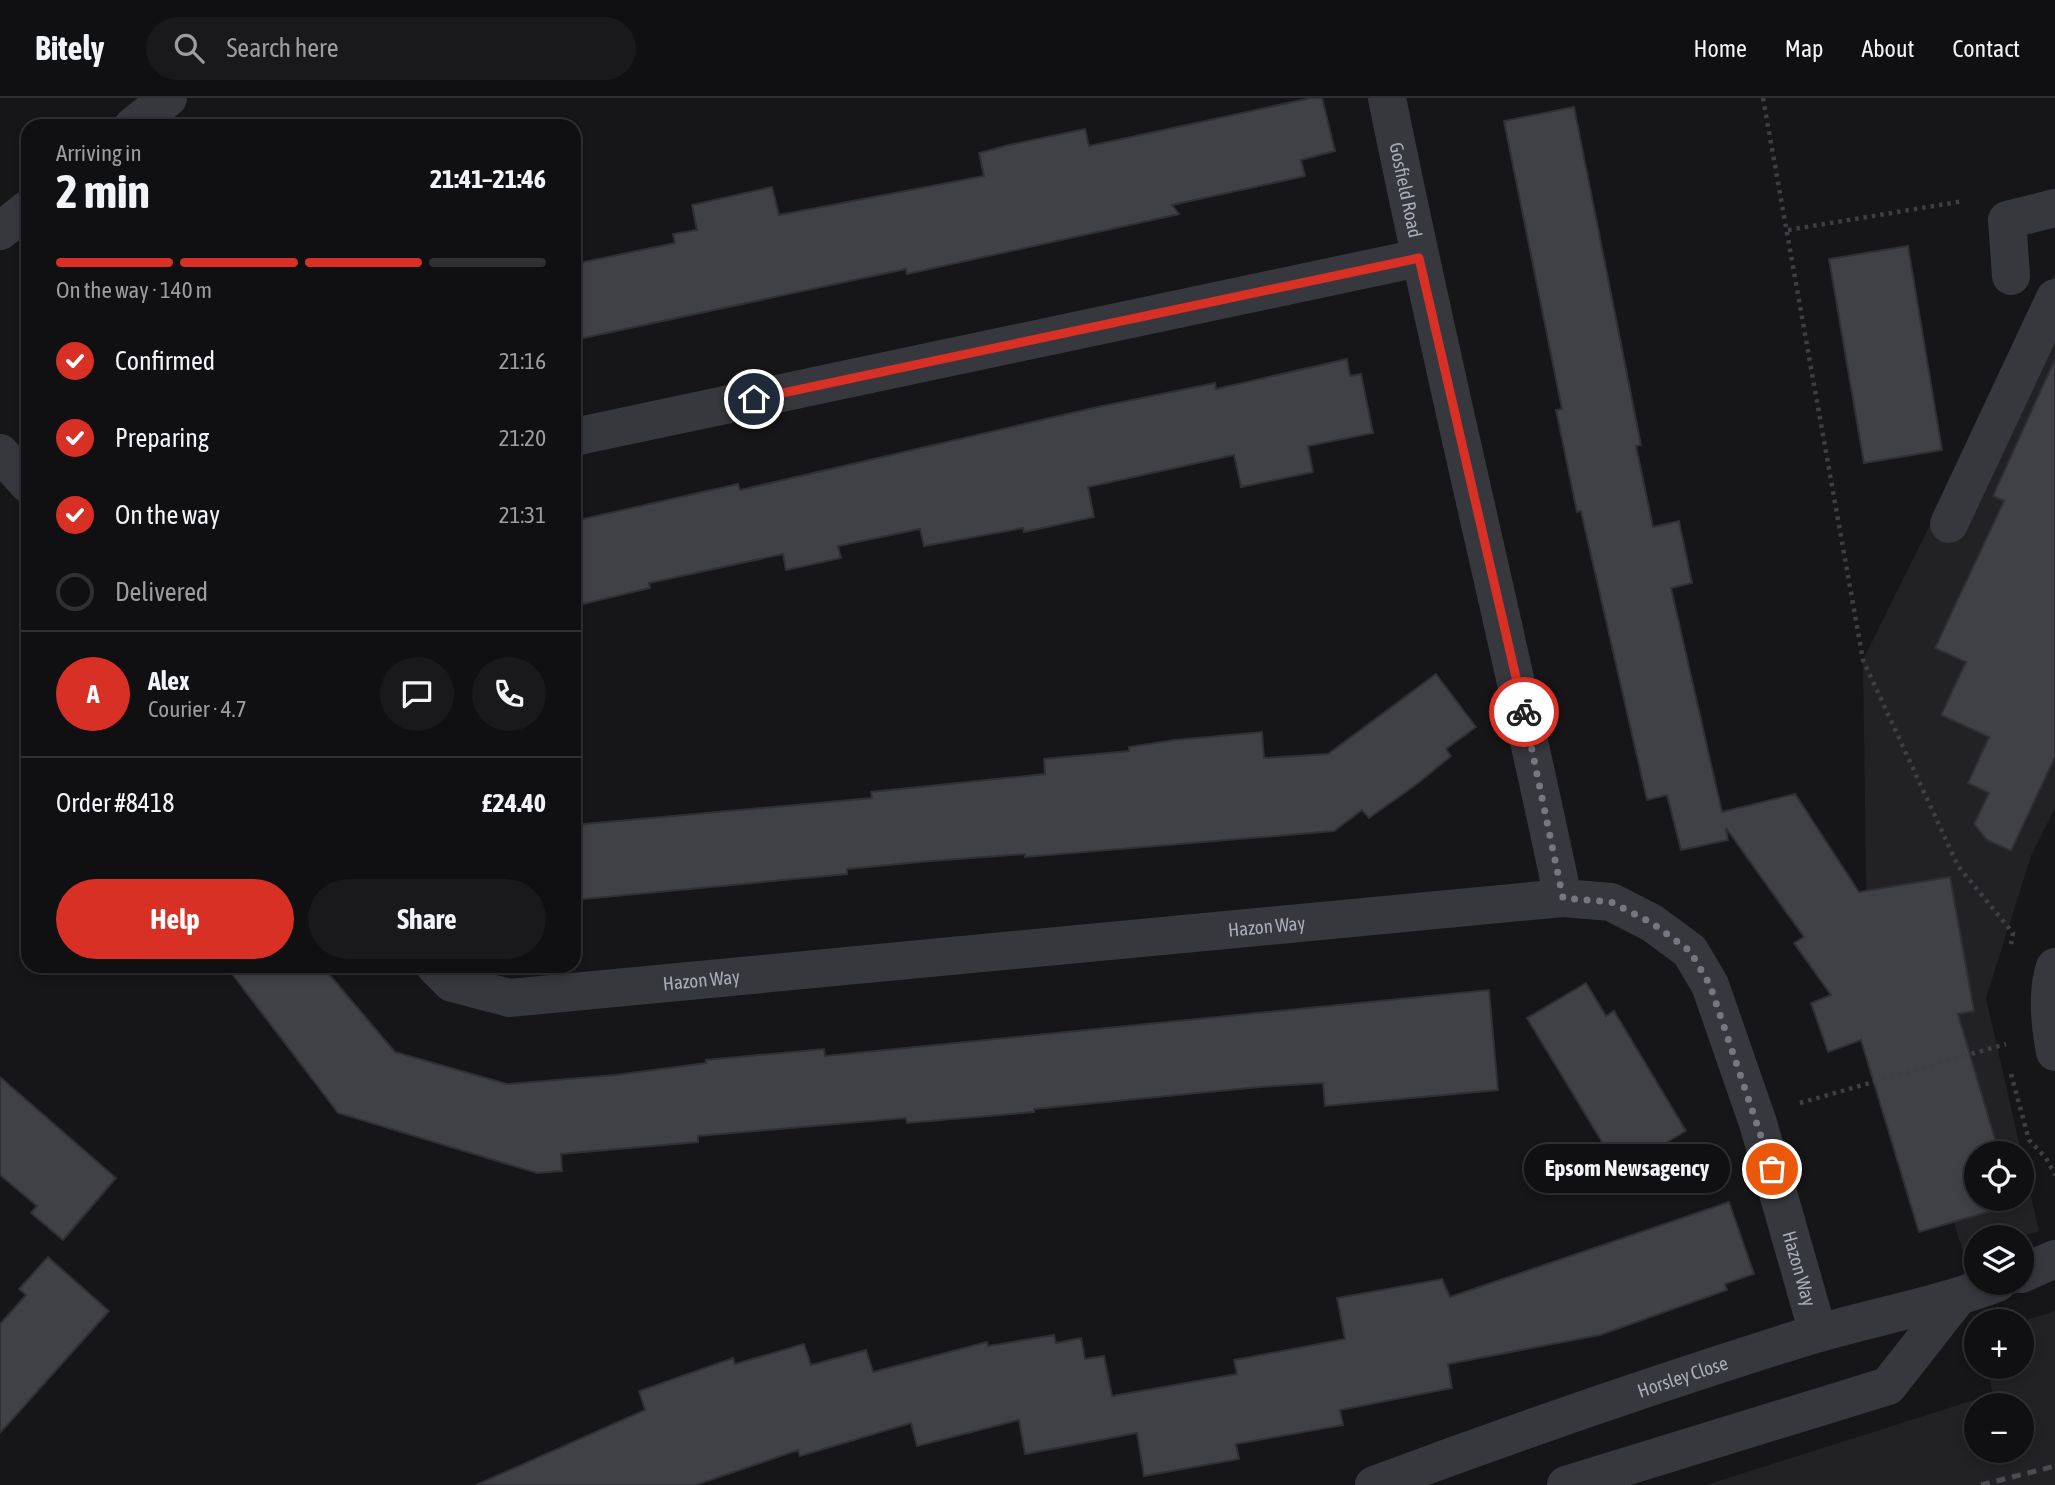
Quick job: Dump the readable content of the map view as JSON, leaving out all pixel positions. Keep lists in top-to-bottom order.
{
  "streets": {
    "street": ["Gosfield Road", "Hazon Way", "Horsley Close"]
  },
  "crossings": [
    ["Gosfield Road", "Hazon Way"],
    ["Hazon Way", "Horsley Close"]
  ],
  "places": ["Epsom Newsagency"],
  "page": {
    "header": "Bitely",
    "search": "Search here",
    "nav": [
      "Home",
      "Map",
      "About",
      "Contact"
    ],
    "heading": ["2 min", "Arriving in", "21:41–21:46"],
    "panel": [
      "Alex",
      "Courier · 4.7",
      "Order #8418",
      "£24.40"
    ],
    "bar": "On the way · 140 m",
    "list": [
      ["Confirmed", "21:16"],
      ["Preparing", "21:20"],
      ["On the way", "21:31"],
      "Delivered"
    ],
    "round": "A",
    "buttons": ["Help", "Share"],
    "map_buttons": ["+", "−"],
    "bubble": "Epsom Newsagency"
  }
}
